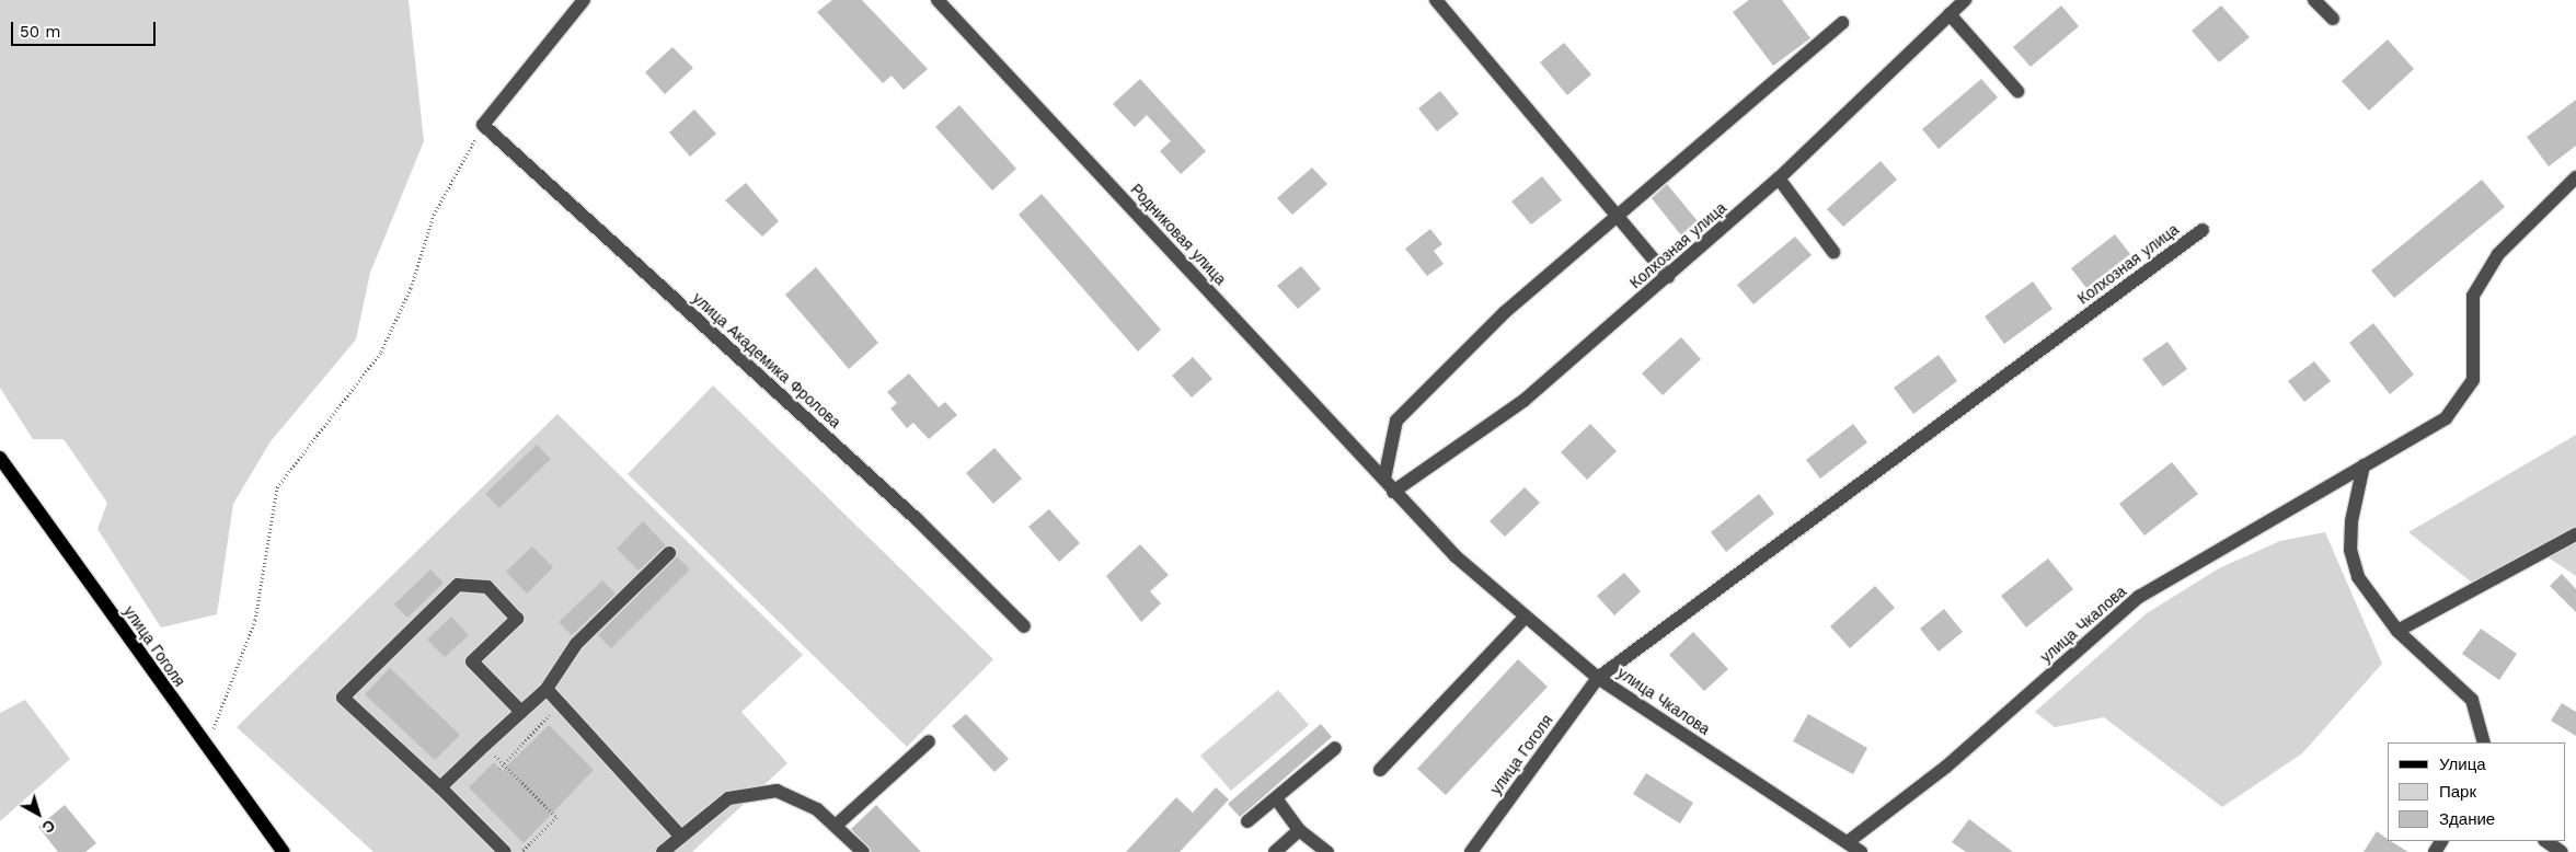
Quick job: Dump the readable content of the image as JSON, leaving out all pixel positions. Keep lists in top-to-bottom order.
{
  "streets": {
    "main road": ["улица Гоголя"],
    "street": [
      "Родниковая улица",
      "Колхозная улица",
      "улица Академика Фролова",
      "улица Чкалова"
    ]
  },
  "crossings": [
    ["Родниковая улица", "Колхозная улица"],
    ["Родниковая улица", "улица Чкалова"],
    ["Колхозная улица", "улица Чкалова"],
    ["Колхозная улица", "улица Гоголя"],
    ["улица Чкалова", "улица Гоголя"]
  ],
  "legend": ["Улица", "Парк", "Здание"],
  "scale_bar": "50 m",
  "north": "bottom right"
}
